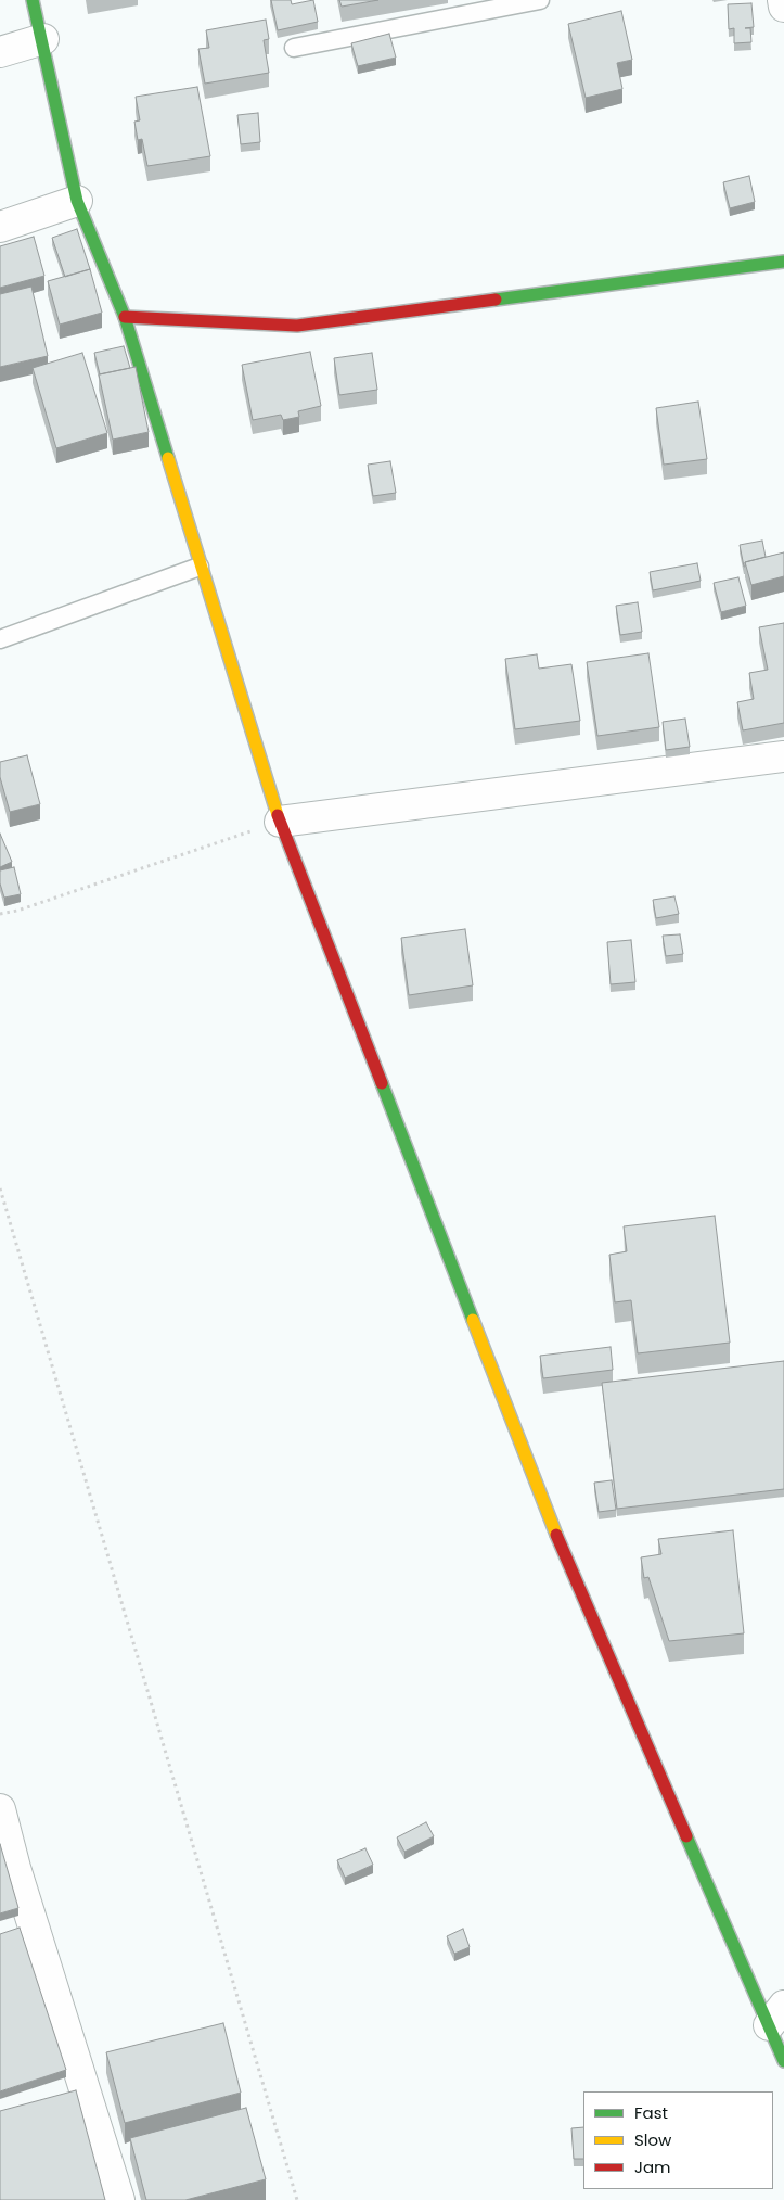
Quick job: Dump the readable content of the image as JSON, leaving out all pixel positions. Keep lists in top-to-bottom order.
{
  "legend": ["Fast", "Slow", "Jam"]
}
